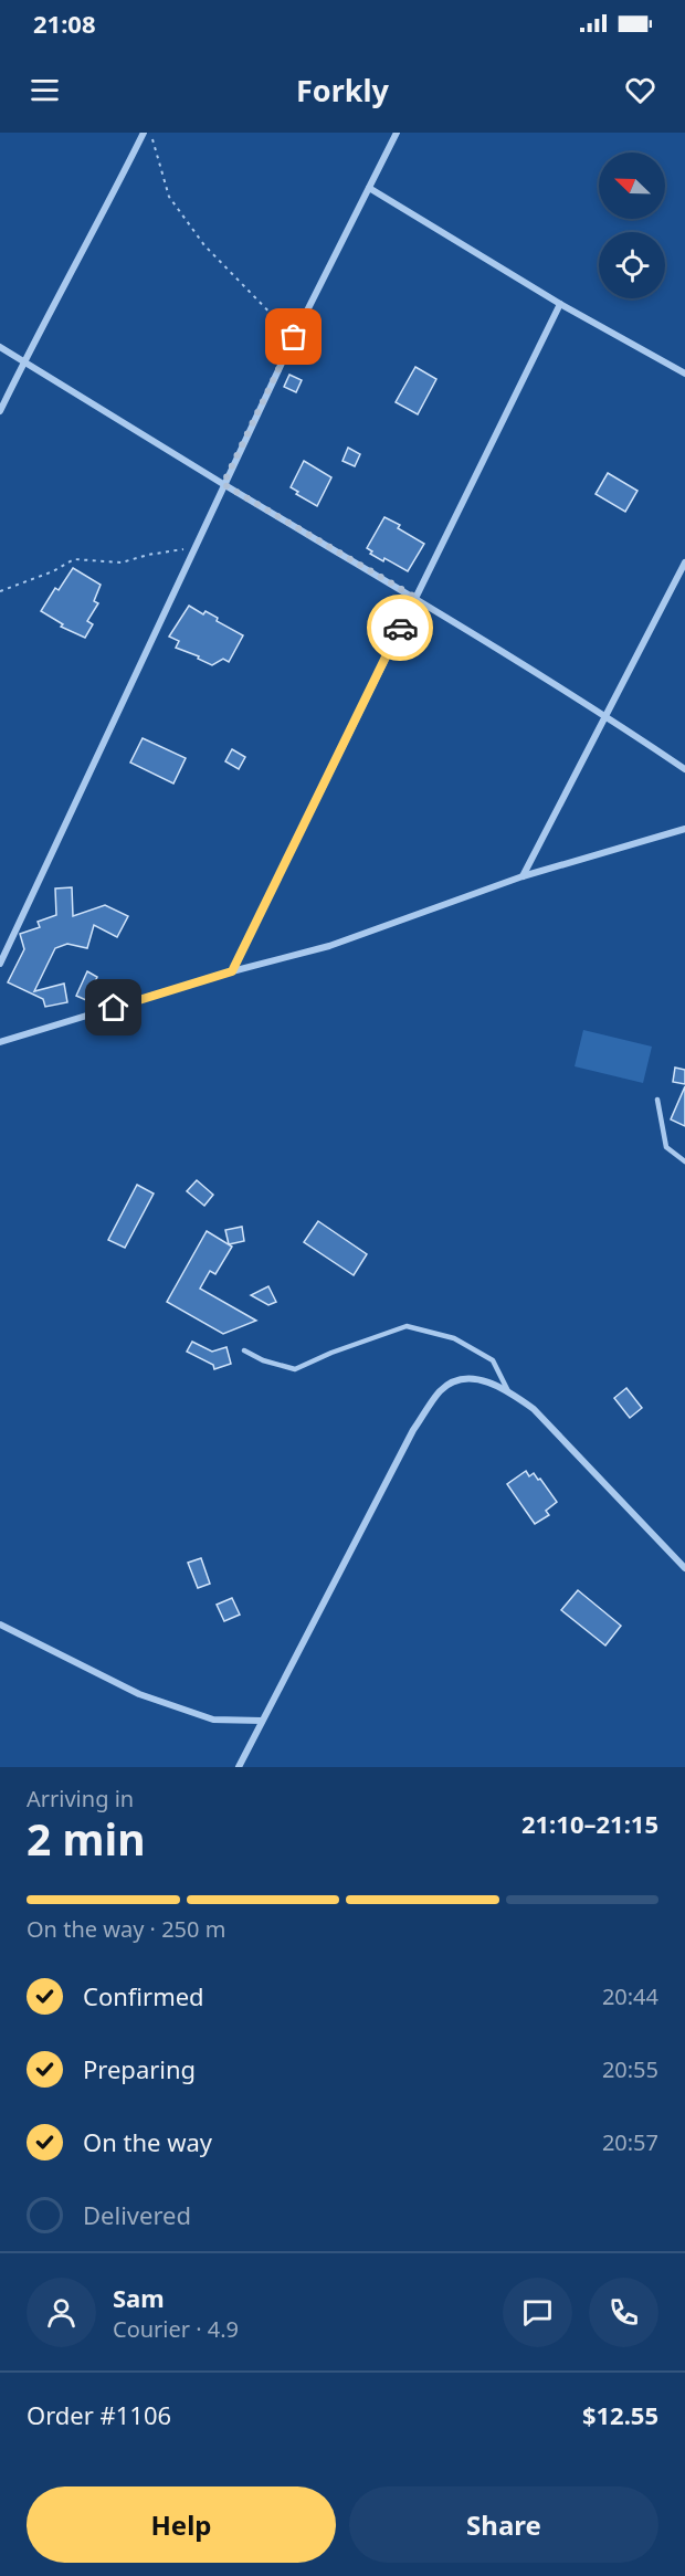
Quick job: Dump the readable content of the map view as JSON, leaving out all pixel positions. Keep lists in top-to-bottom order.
{
  "north": "top left",
  "page": {
    "status": "21:08",
    "header": "Forkly",
    "heading": ["2 min", "Arriving in", "21:10–21:15"],
    "panel": [
      "Sam",
      "Courier · 4.9",
      "Order #1106",
      "$12.55"
    ],
    "bar": "On the way · 250 m",
    "list": [
      ["Confirmed", "20:44"],
      ["Preparing", "20:55"],
      ["On the way", "20:57"],
      "Delivered"
    ],
    "buttons": ["Help", "Share"]
  }
}
